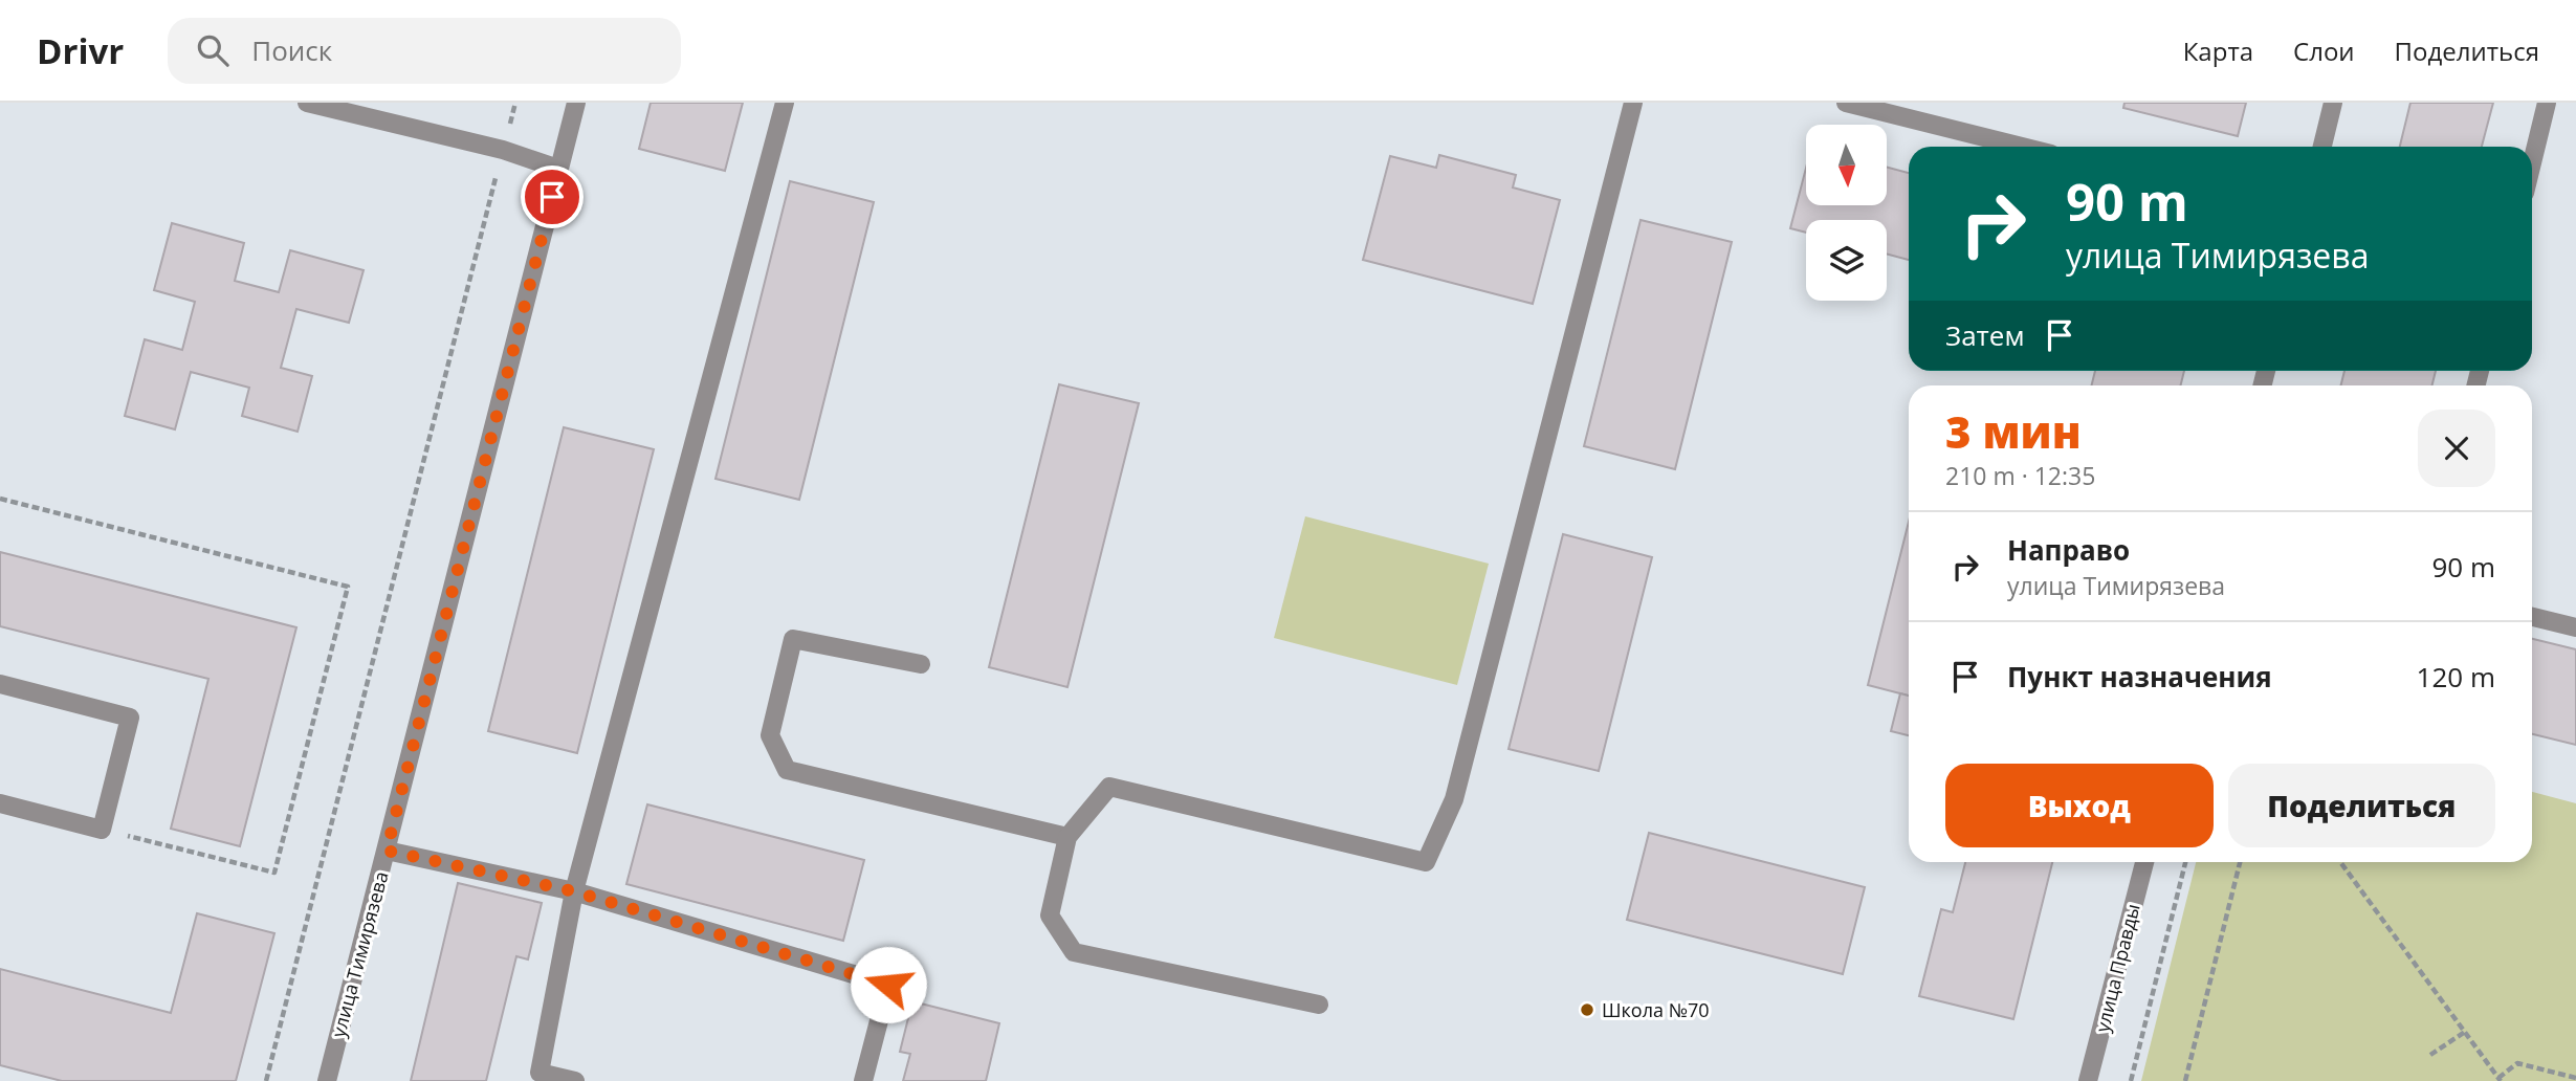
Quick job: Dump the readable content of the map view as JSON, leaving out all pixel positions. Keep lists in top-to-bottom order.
{
  "streets": {
    "street": ["улица Тимирязева", "улица Правды"]
  },
  "places": ["Школа №70"],
  "north": "bottom",
  "page": {
    "header": "Drivr",
    "search": "Поиск",
    "nav": ["Карта", "Слои", "Поделиться"],
    "turn": ["90 m", "улица Тимирязева"],
    "then": "Затем",
    "heading": ["3 мин", "210 m · 12:35"],
    "list": [
      {
        "name": "Направо",
        "note": "улица Тимирязева",
        "value": "90 m"
      },
      {
        "name": "Пункт назначения",
        "value": "120 m"
      }
    ],
    "buttons": ["Выход", "Поделиться"]
  }
}
